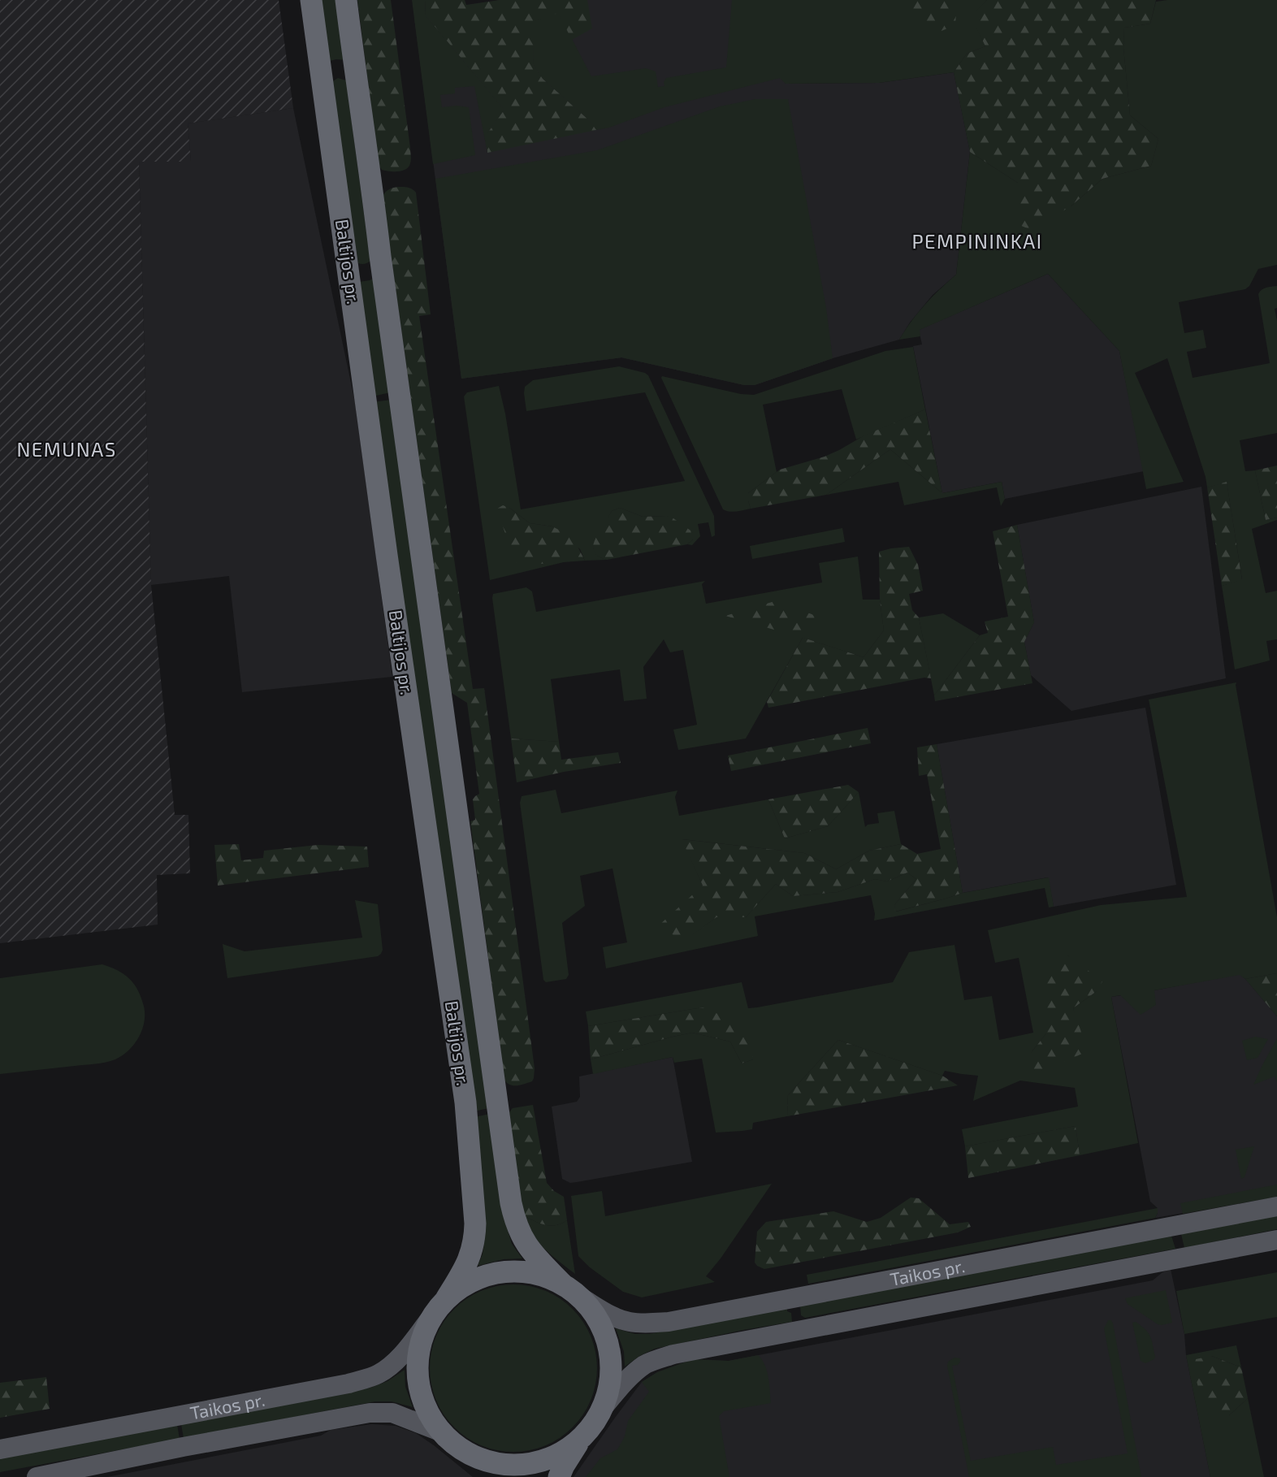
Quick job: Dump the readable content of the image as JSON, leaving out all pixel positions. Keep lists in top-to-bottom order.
{
  "streets": {
    "highway": ["Baltijos pr."],
    "main road": ["Taikos pr."]
  },
  "districts": ["PEMPININKAI", "NEMUNAS"]
}
